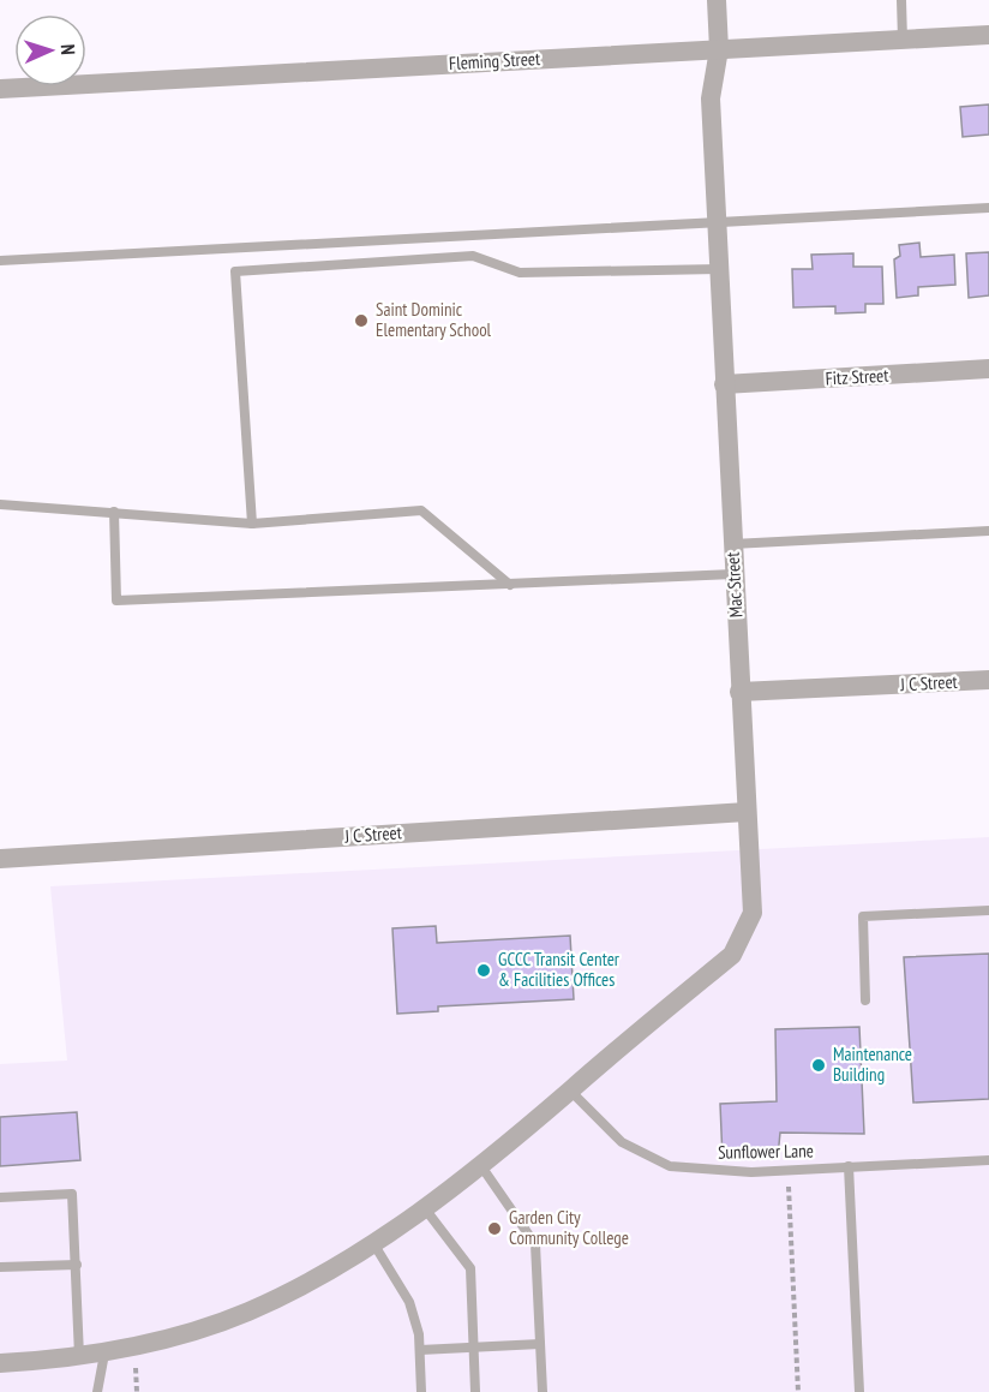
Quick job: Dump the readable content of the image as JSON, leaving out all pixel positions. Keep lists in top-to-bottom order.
{
  "streets": {
    "street": [
      "Fleming Street",
      "Fitz Street",
      "Mac Street",
      "J C Street"
    ],
    "lane": ["Sunflower Lane"]
  },
  "crossings": [
    ["Fleming Street", "Mac Street"],
    ["Fitz Street", "Mac Street"],
    ["Mac Street", "J C Street"],
    ["Mac Street", "Sunflower Lane"]
  ],
  "places": [
    "Saint Dominic Elementary School",
    "GCCC Transit Center & Facilities Offices",
    "Maintenance Building",
    "Garden City Community College"
  ],
  "north": "right"
}
